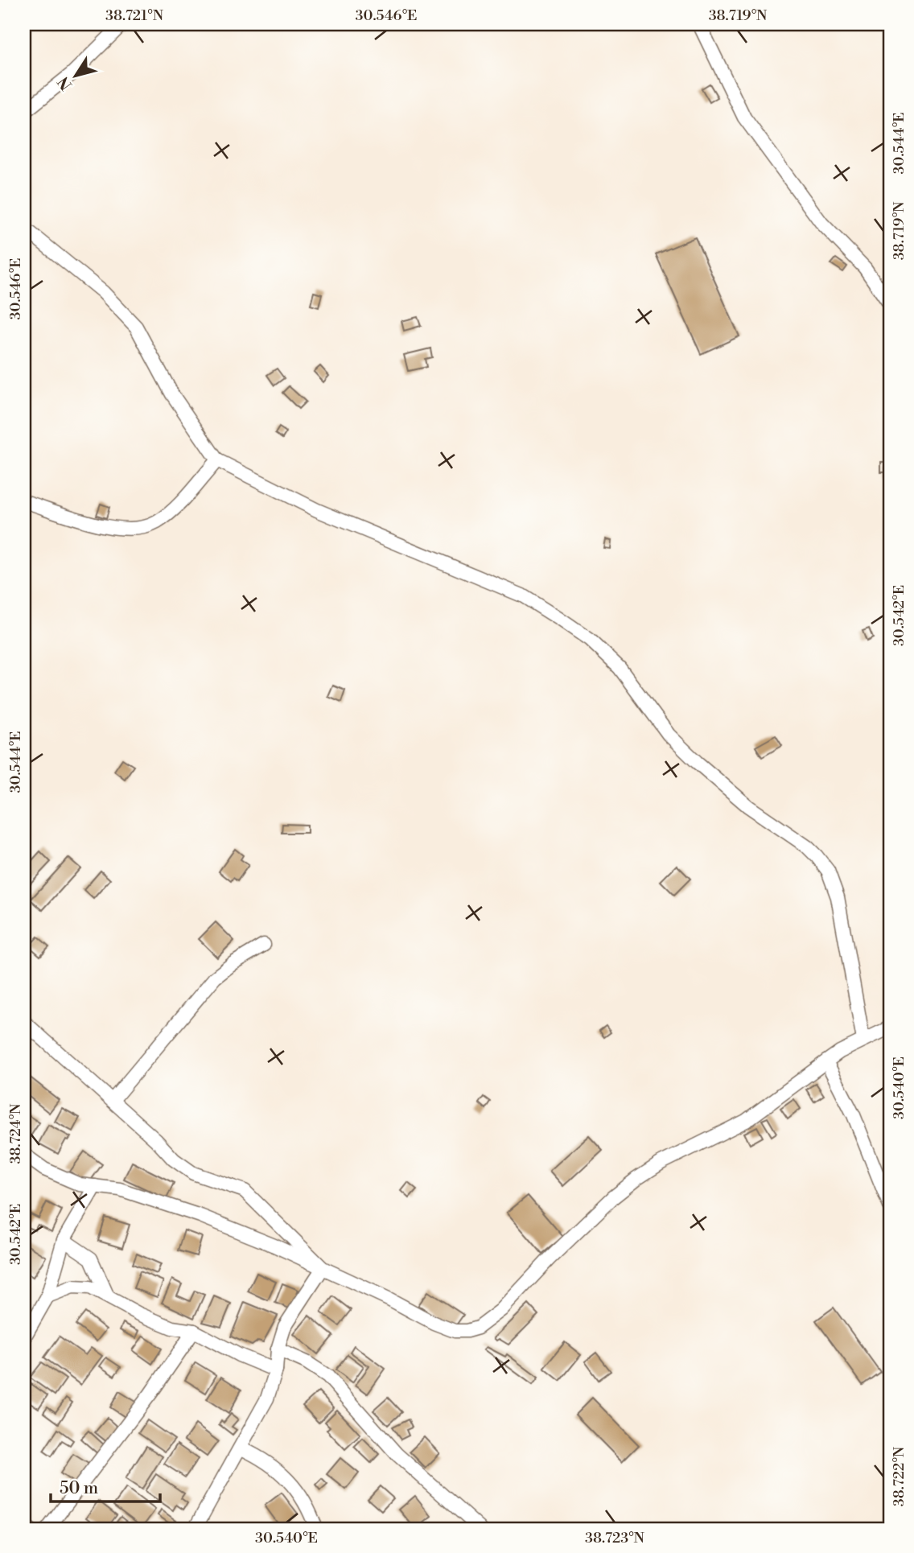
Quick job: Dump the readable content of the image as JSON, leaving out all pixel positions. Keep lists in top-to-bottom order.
{
  "scale_bar": "50 m",
  "north": "bottom left",
  "coordinates": [
    "38.721°N",
    "30.546°E",
    "38.719°N",
    "30.544°E",
    "30.542°E",
    "30.540°E",
    "38.724°N",
    "38.722°N",
    "38.723°N"
  ]
}
